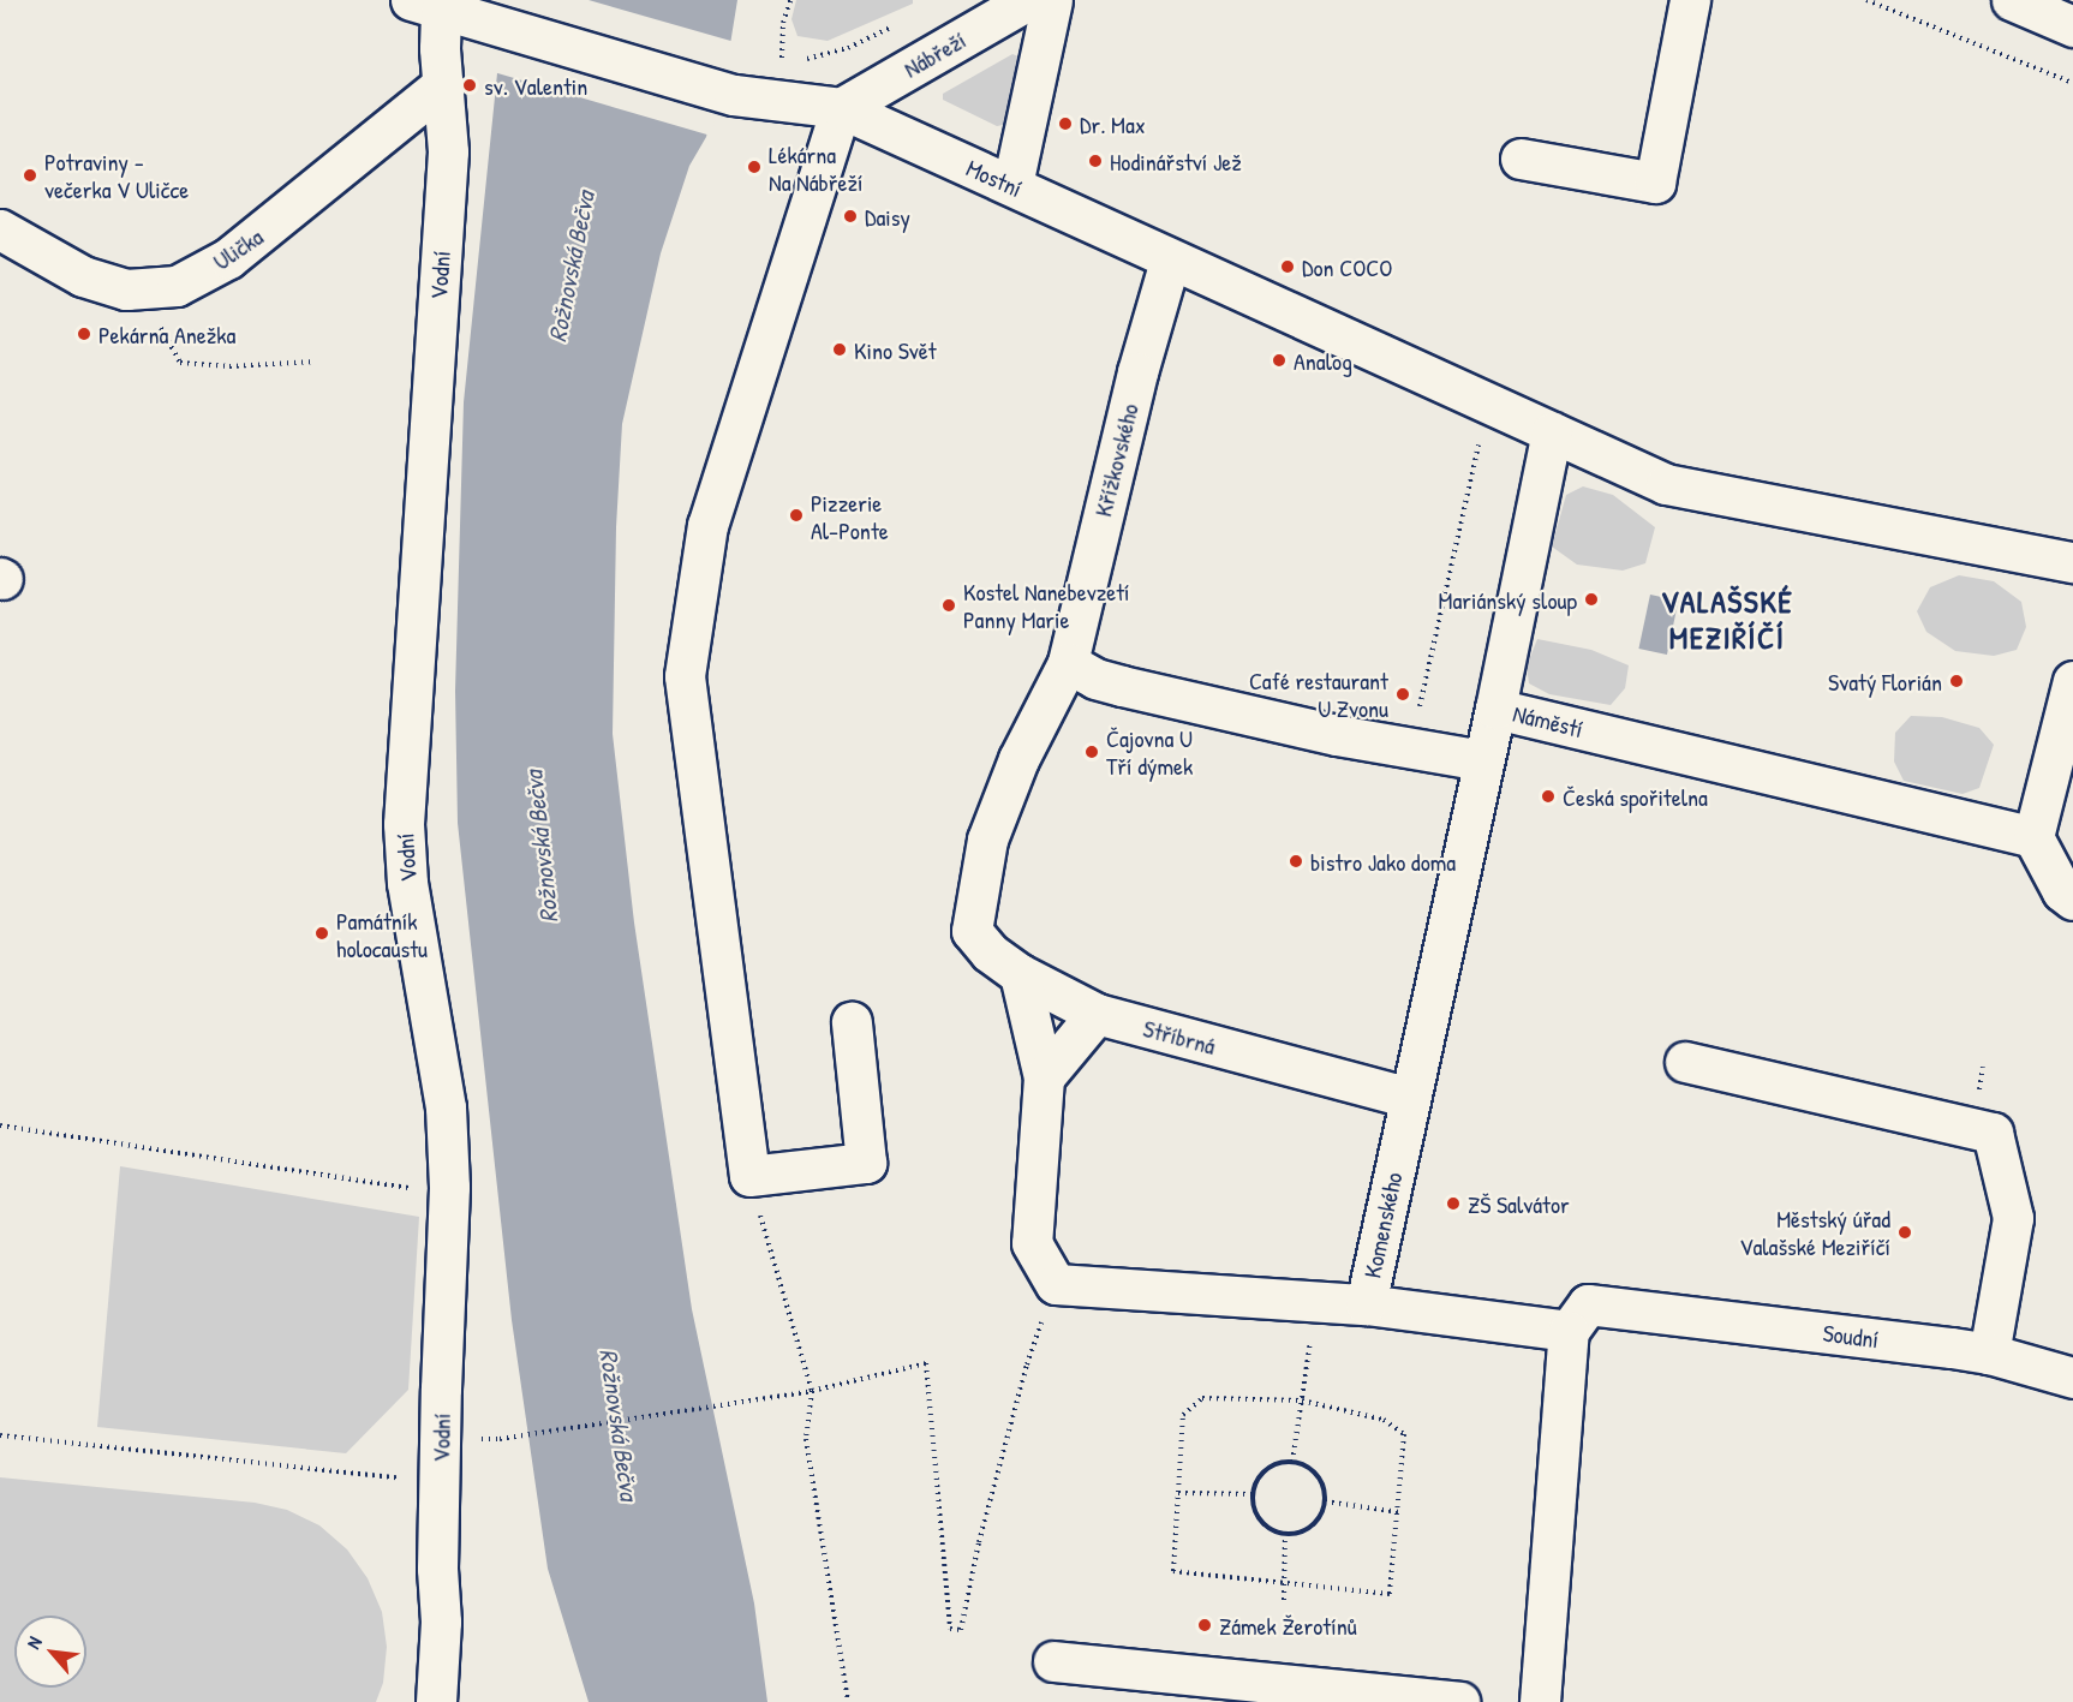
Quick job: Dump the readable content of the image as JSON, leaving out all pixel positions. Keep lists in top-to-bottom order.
{
  "streets": {
    "street": [
      "Nábřeží",
      "Mostní",
      "Ulička",
      "Vodní",
      "Křížkovského",
      "Náměstí",
      "Stříbrná",
      "Komenského",
      "Soudní"
    ]
  },
  "crossings": [
    ["Nábřeží", "Mostní"],
    ["Mostní", "Vodní"],
    ["Mostní", "Křížkovského"],
    ["Mostní", "Náměstí"],
    ["Ulička", "Vodní"],
    ["Křížkovského", "Stříbrná"],
    ["Náměstí", "Komenského"],
    ["Stříbrná", "Komenského"],
    ["Komenského", "Soudní"]
  ],
  "districts": ["VALAŠSKÉ MEZIŘÍČÍ"],
  "water": ["Rožnovská Bečva"],
  "places": [
    "sv. Valentin",
    "Dr. Max",
    "Hodinářství Jež",
    "Lékárna Na Nábřeží",
    "Potraviny - večerka V Uličce",
    "Daisy",
    "Don COCO",
    "Pekárna Anežka",
    "Kino Svět",
    "Analog",
    "Pizzerie Al-Ponte",
    "Mariánský sloup",
    "Kostel Nanebevzetí Panny Marie",
    "Svatý Florián",
    "Café restaurant U Zvonu",
    "Čajovna U Tří dýmek",
    "Česká spořitelna",
    "bistro Jako doma",
    "Památník holocaustu",
    "ZŠ Salvátor",
    "Městský úřad Valašské Meziříčí",
    "Zámek Žerotínů"
  ],
  "north": "top left"
}
